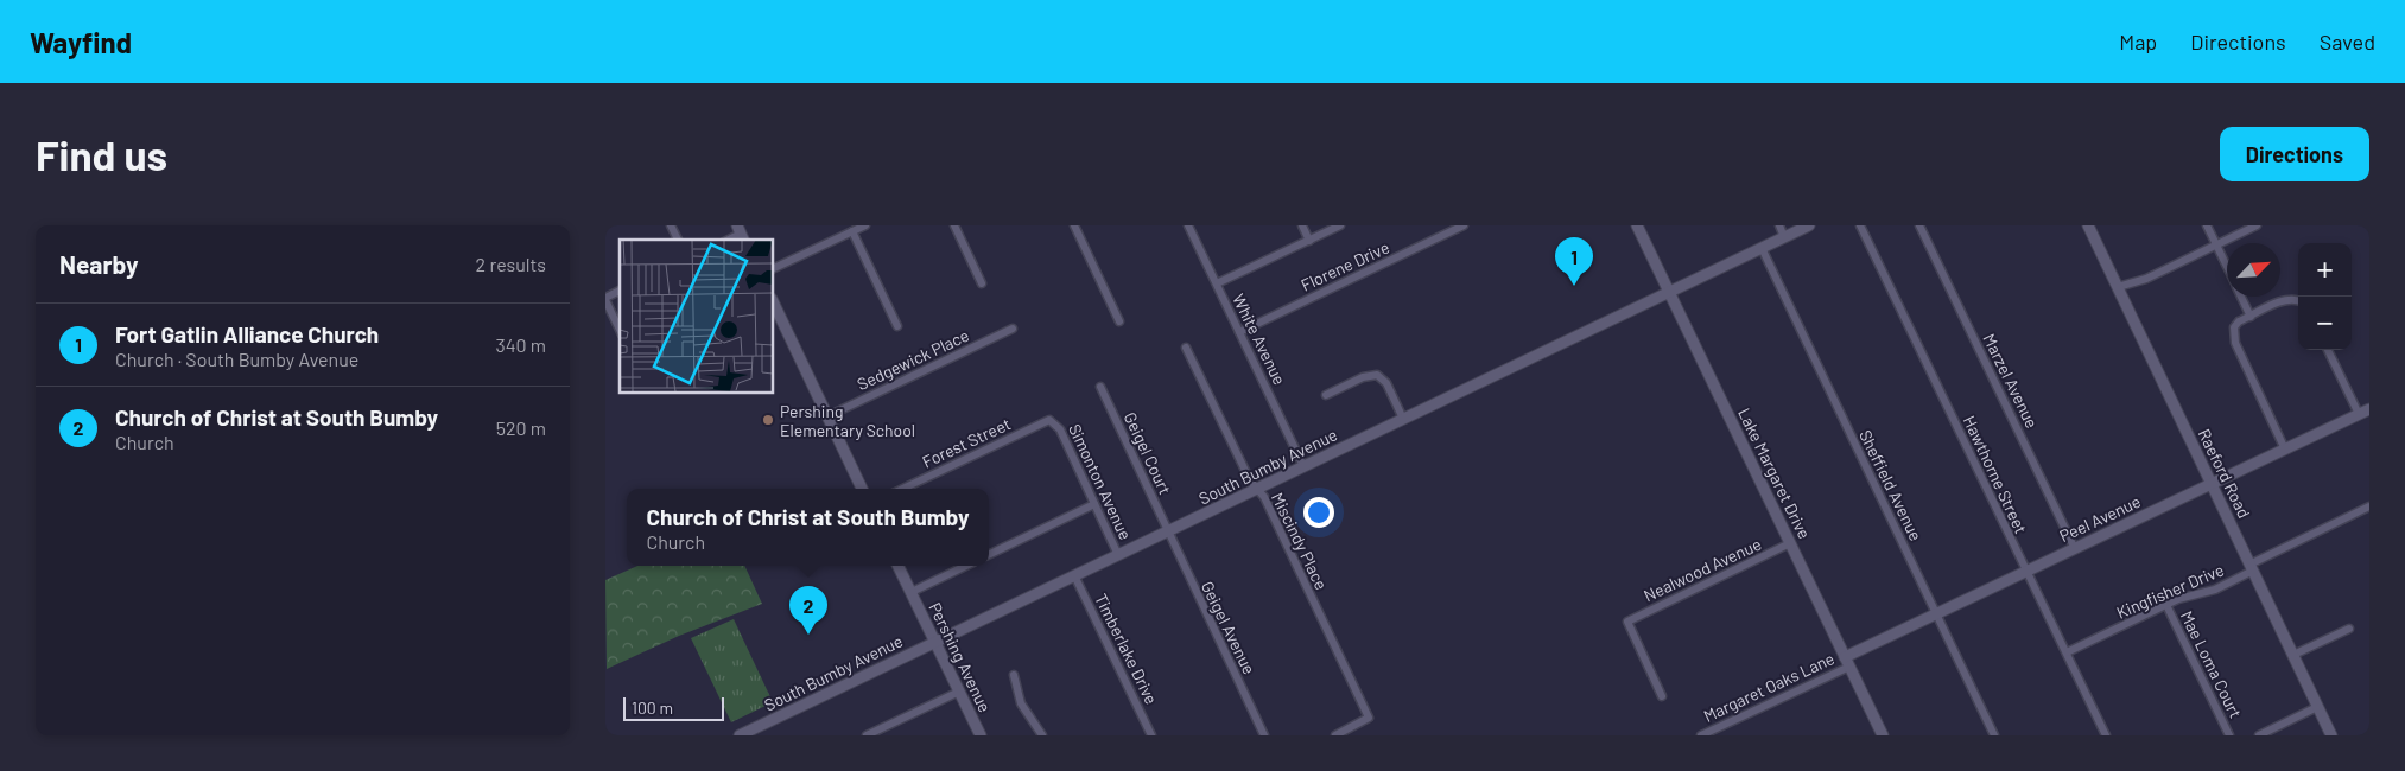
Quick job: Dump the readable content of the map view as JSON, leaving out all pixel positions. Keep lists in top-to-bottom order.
{
  "streets": {
    "street": [
      "Florene Drive",
      "White Avenue",
      "Sedgewick Place",
      "Marzel Avenue",
      "Forest Street",
      "Geigel Court",
      "South Bumby Avenue",
      "Lake Margaret Drive",
      "Raeford Road",
      "Hawthorne Street",
      "Simonton Avenue",
      "Sheffield Avenue",
      "Peel Avenue",
      "Miscindy Place",
      "Nealwood Avenue",
      "Kingfisher Drive",
      "Geigel Avenue",
      "Timberlake Drive",
      "Pershing Avenue",
      "Mae Loma Court",
      "Margaret Oaks Lane"
    ]
  },
  "crossings": [
    ["Florene Drive", "White Avenue"],
    ["White Avenue", "South Bumby Avenue"],
    ["Marzel Avenue", "Peel Avenue"],
    ["Forest Street", "Simonton Avenue"],
    ["Geigel Court", "South Bumby Avenue"],
    ["Geigel Court", "Geigel Avenue"],
    ["South Bumby Avenue", "Lake Margaret Drive"],
    ["South Bumby Avenue", "Simonton Avenue"],
    ["South Bumby Avenue", "Sheffield Avenue"],
    ["South Bumby Avenue", "Miscindy Place"],
    ["South Bumby Avenue", "Geigel Avenue"],
    ["South Bumby Avenue", "Timberlake Drive"],
    ["South Bumby Avenue", "Pershing Avenue"],
    ["Lake Margaret Drive", "Peel Avenue"],
    ["Lake Margaret Drive", "Nealwood Avenue"],
    ["Lake Margaret Drive", "Margaret Oaks Lane"],
    ["Raeford Road", "Peel Avenue"],
    ["Raeford Road", "Kingfisher Drive"],
    ["Hawthorne Street", "Peel Avenue"],
    ["Hawthorne Street", "Kingfisher Drive"],
    ["Sheffield Avenue", "Peel Avenue"],
    ["Peel Avenue", "Margaret Oaks Lane"],
    ["Kingfisher Drive", "Mae Loma Court"]
  ],
  "places": ["Pershing Elementary School"],
  "scale_bar": "100 m",
  "north": "top right",
  "page": {
    "header": "Wayfind",
    "nav": ["Map", "Directions", "Saved"],
    "buttons": "Directions",
    "title": "Find us",
    "heading": ["Nearby", "2 results"],
    "pins": ["1", "2"],
    "map_buttons": ["+", "−"],
    "list": [
      {
        "mark": "1",
        "name": "Fort Gatlin Alliance Church",
        "note": "Church · South Bumby Avenue",
        "value": "340 m"
      },
      {
        "mark": "2",
        "name": "Church of Christ at South Bumby",
        "note": "Church",
        "value": "520 m"
      }
    ],
    "popup": ["Church of Christ at South Bumby", "Church"],
    "scale": "100 m"
  }
}
